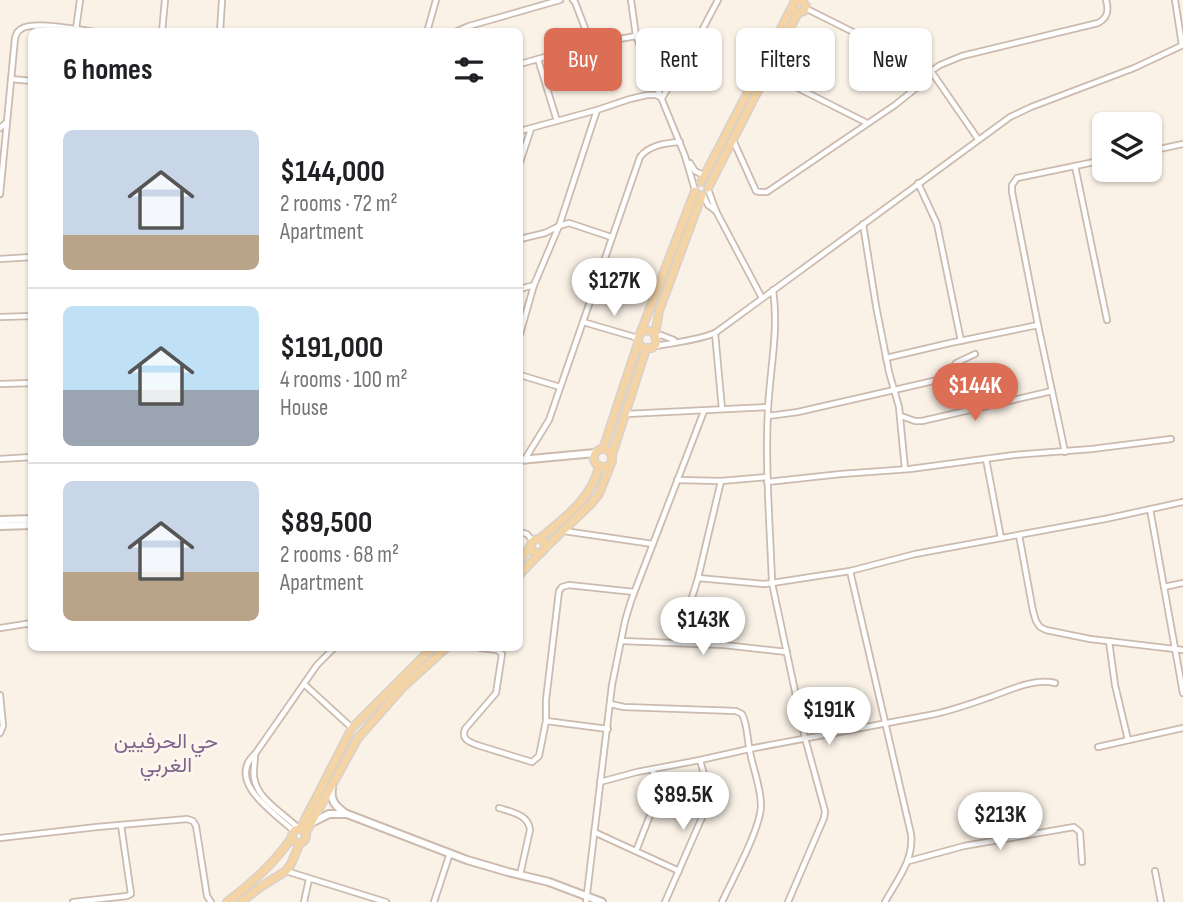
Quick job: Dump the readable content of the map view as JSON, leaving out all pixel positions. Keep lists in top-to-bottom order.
{
  "districts": ["حي الحرفيين الغربي"],
  "page": {
    "chip": [
      "Buy",
      "Rent",
      "Filters",
      "New"
    ],
    "heading": "6 homes",
    "list": [
      {
        "name": "$144,000",
        "note": "2 rooms · 72 m² · Apartment"
      },
      {
        "name": "$191,000",
        "note": "4 rooms · 100 m² · House"
      },
      {
        "name": "$89,500",
        "note": "2 rooms · 68 m² · Apartment"
      }
    ],
    "price": [
      "$127K",
      "$144K",
      "$143K",
      "$191K",
      "$89.5K",
      "$213K"
    ]
  }
}
